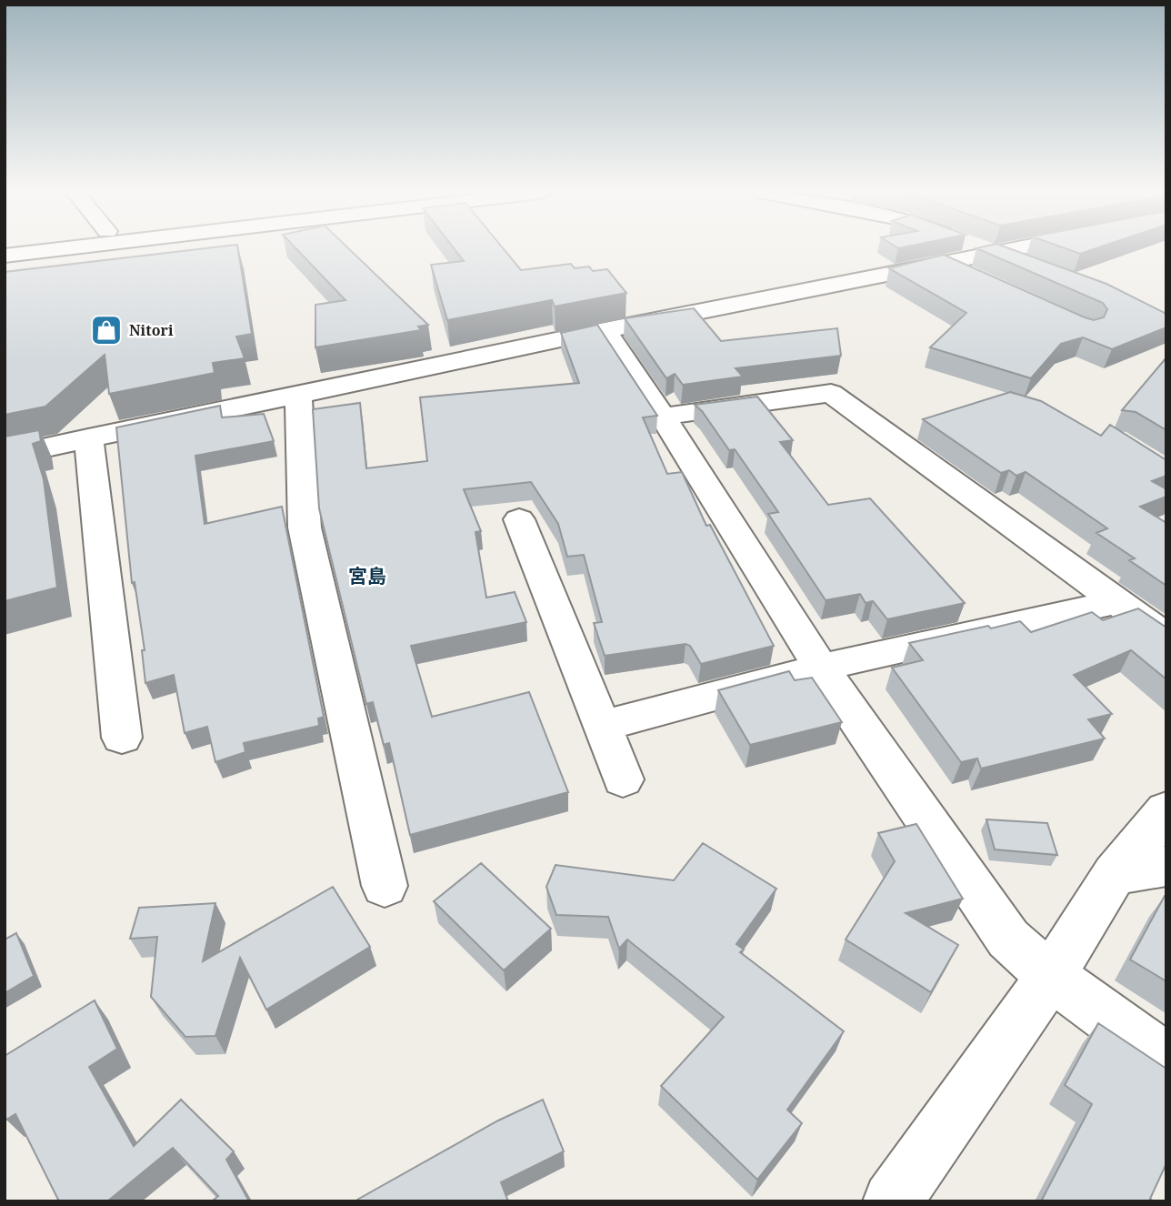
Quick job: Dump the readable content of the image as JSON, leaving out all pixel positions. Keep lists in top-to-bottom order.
{
  "districts": ["宮島"],
  "places": {
    "shop": ["Nitori"]
  }
}
